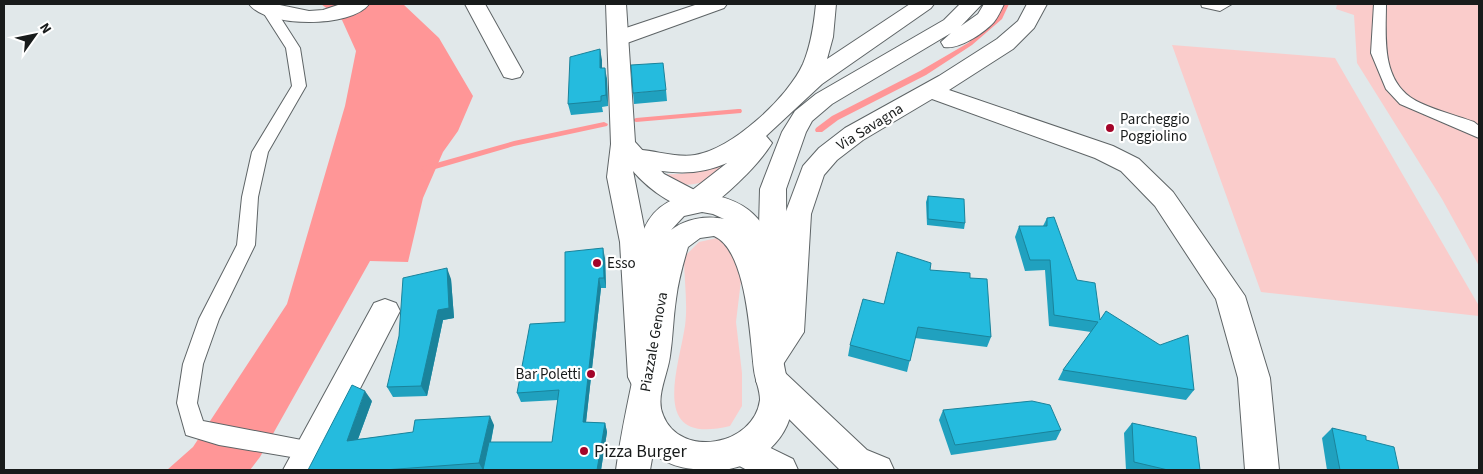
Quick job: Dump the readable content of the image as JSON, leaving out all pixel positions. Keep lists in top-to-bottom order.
{
  "streets": {
    "main road": ["Via Savagna", "Piazzale Genova"]
  },
  "crossings": [
    ["Via Savagna", "Piazzale Genova"]
  ],
  "places": [
    "Parcheggio Poggiolino",
    "Esso",
    "Bar Poletti",
    "Pizza Burger"
  ],
  "north": "top right"
}
